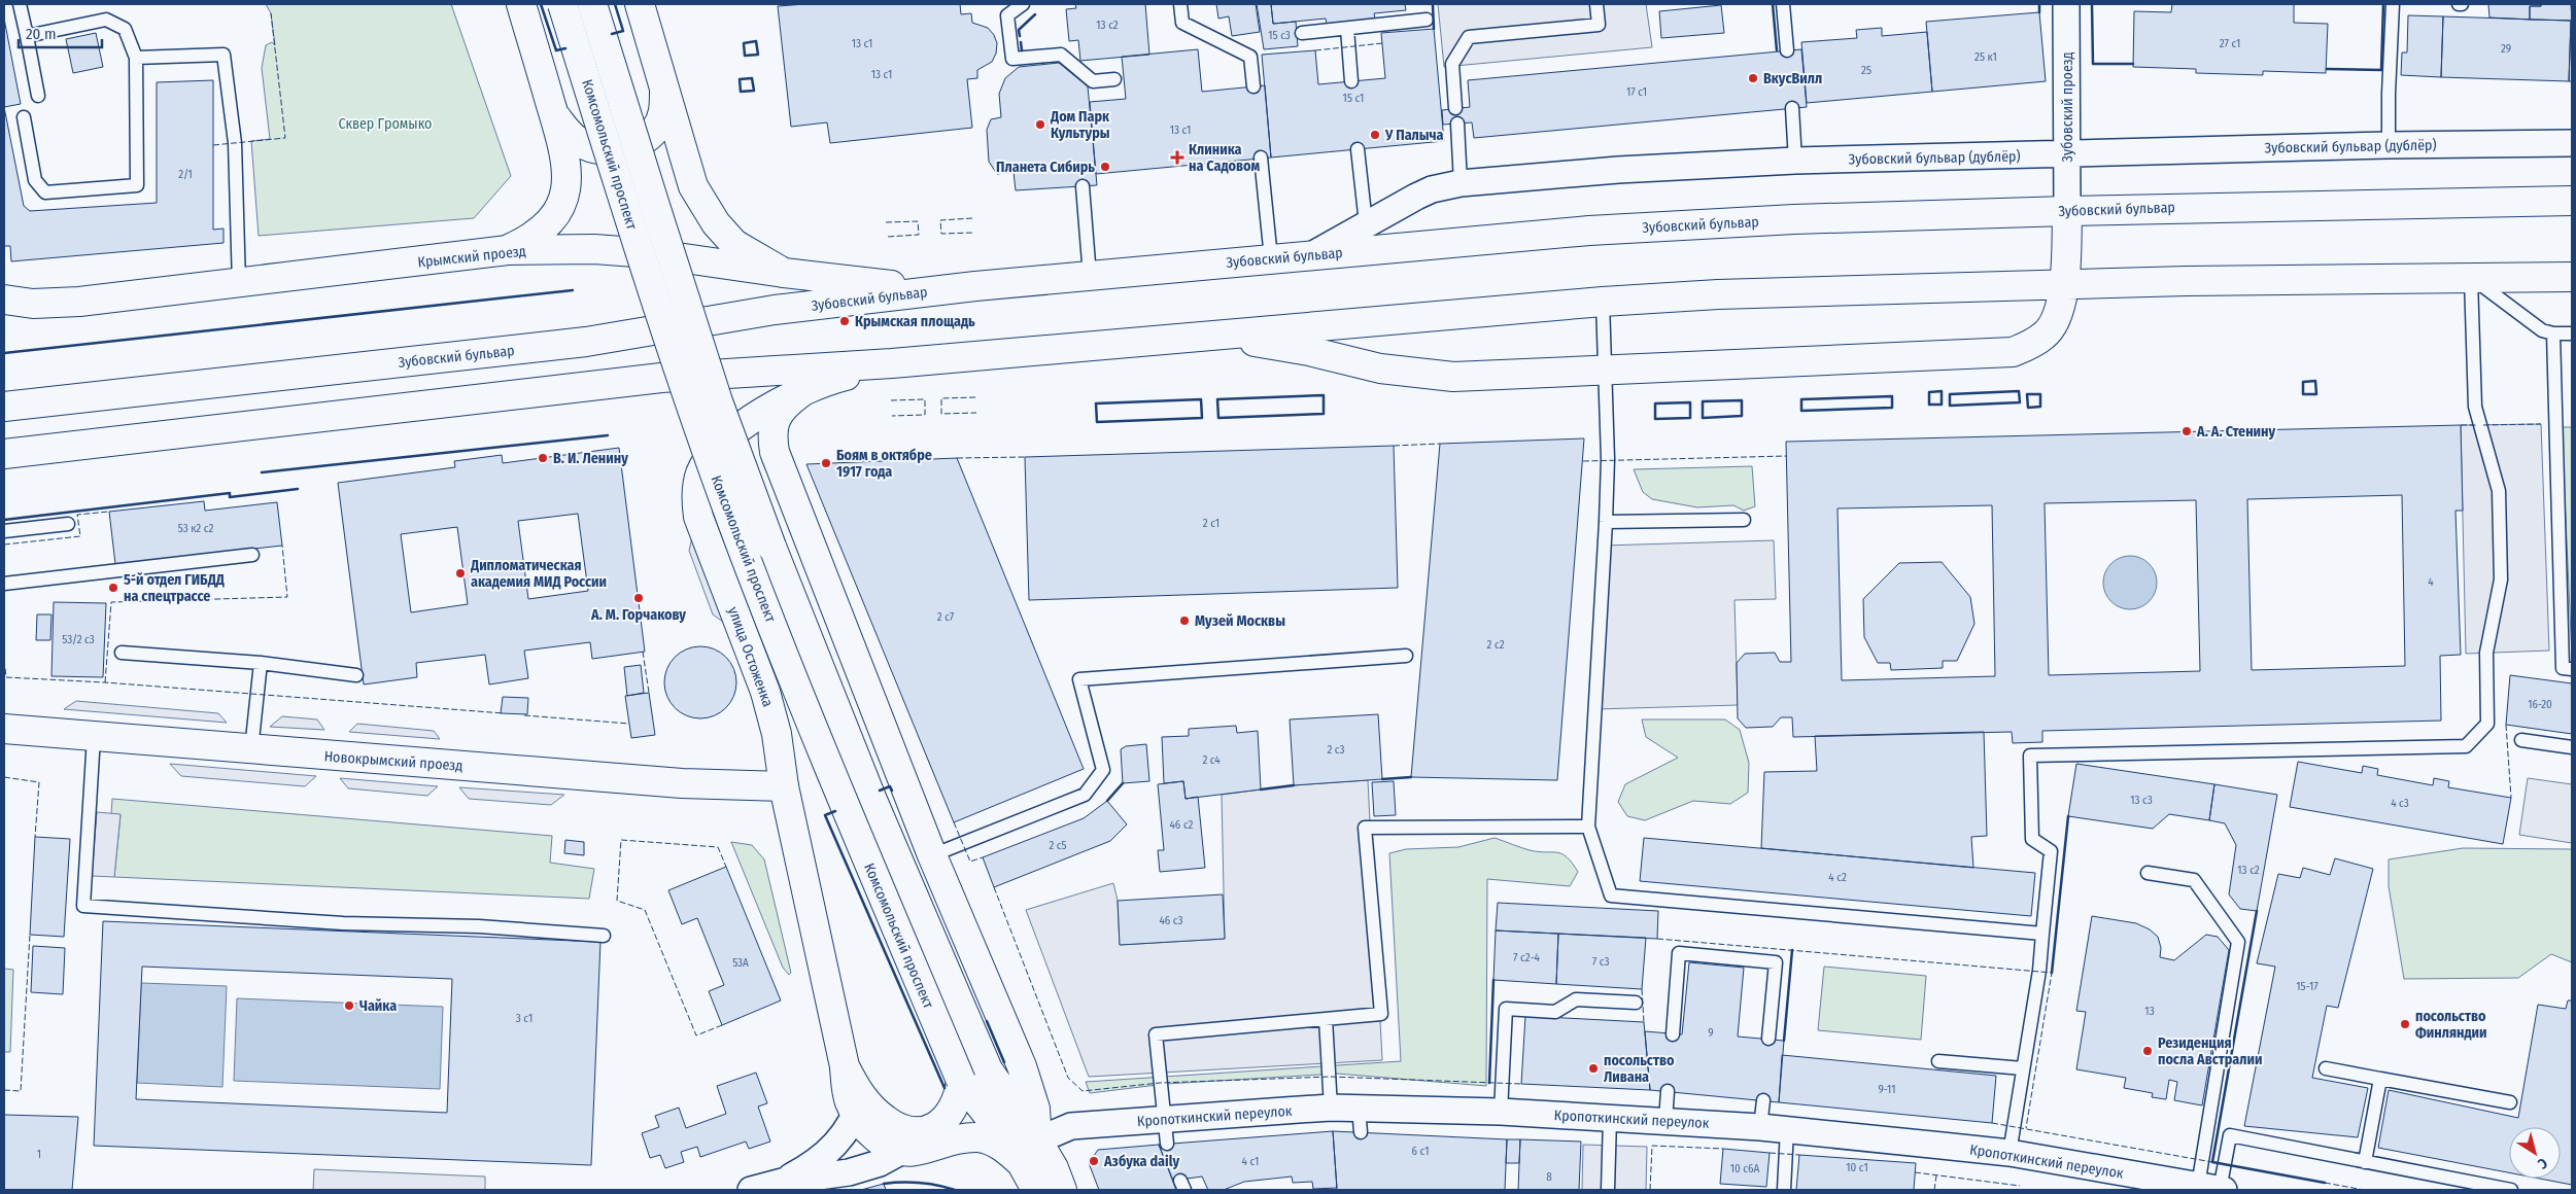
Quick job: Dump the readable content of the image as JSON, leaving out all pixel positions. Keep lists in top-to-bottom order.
{
  "streets": {
    "main road": [
      "Комсомольский проспект",
      "Зубовский бульвар",
      "Крымский проезд",
      "улица Остоженка",
      "Новокрымский проезд"
    ],
    "street": ["Зубовский проезд", "Зубовский бульвар (дублёр)", "Кропоткинский переулок"]
  },
  "crossings": [
    ["Зубовский проезд", "Зубовский бульвар (дублёр)"],
    ["Зубовский проезд", "Зубовский бульвар"],
    ["Зубовский бульвар (дублёр)", "Зубовский бульвар"],
    ["Комсомольский проспект", "улица Остоженка"],
    ["Комсомольский проспект", "Кропоткинский переулок"],
    ["Зубовский бульвар", "Крымский проезд"],
    ["улица Остоженка", "Новокрымский проезд"]
  ],
  "parks": ["Сквер Громыко"],
  "places": {
    "other": [
      "ВкусВилл",
      "Дом Парк Культуры",
      "У Палыча",
      "Планета Сибирь",
      "Крымская площадь",
      "А. А. Стенину",
      "В. И. Ленину",
      "Боям в октябре 1917 года",
      "Дипломатическая академия МИД России",
      "5-й отдел ГИБДД на спецтрассе",
      "А. М. Горчакову",
      "Музей Москвы",
      "Чайка",
      "посольство Финляндии",
      "Резиденция посла Австралии",
      "посольство Ливана",
      "Азбука daily"
    ],
    "health": ["Клиника на Садовом"]
  },
  "house_numbers": [
    "13 с2",
    "15 с3",
    "13 с1",
    "27 с1",
    "29",
    "25 к1",
    "25",
    "13 с1",
    "17 с1",
    "15 с1",
    "13 с1",
    "2/1",
    "2 с1",
    "53 к2 с2",
    "4",
    "2 с7",
    "53/2 с3",
    "2 с2",
    "16-20",
    "2 с3",
    "2 с4",
    "13 с3",
    "4 с3",
    "46 с2",
    "2 с5",
    "13 с2",
    "4 с2",
    "46 с3",
    "7 с2-4",
    "7 с3",
    "53А",
    "15-17",
    "13",
    "3 с1",
    "9",
    "9-11",
    "6 с1",
    "1",
    "4 с1",
    "10 с1",
    "10 с6А",
    "8"
  ],
  "scale_bar": "20 m",
  "north": "bottom right"
}
